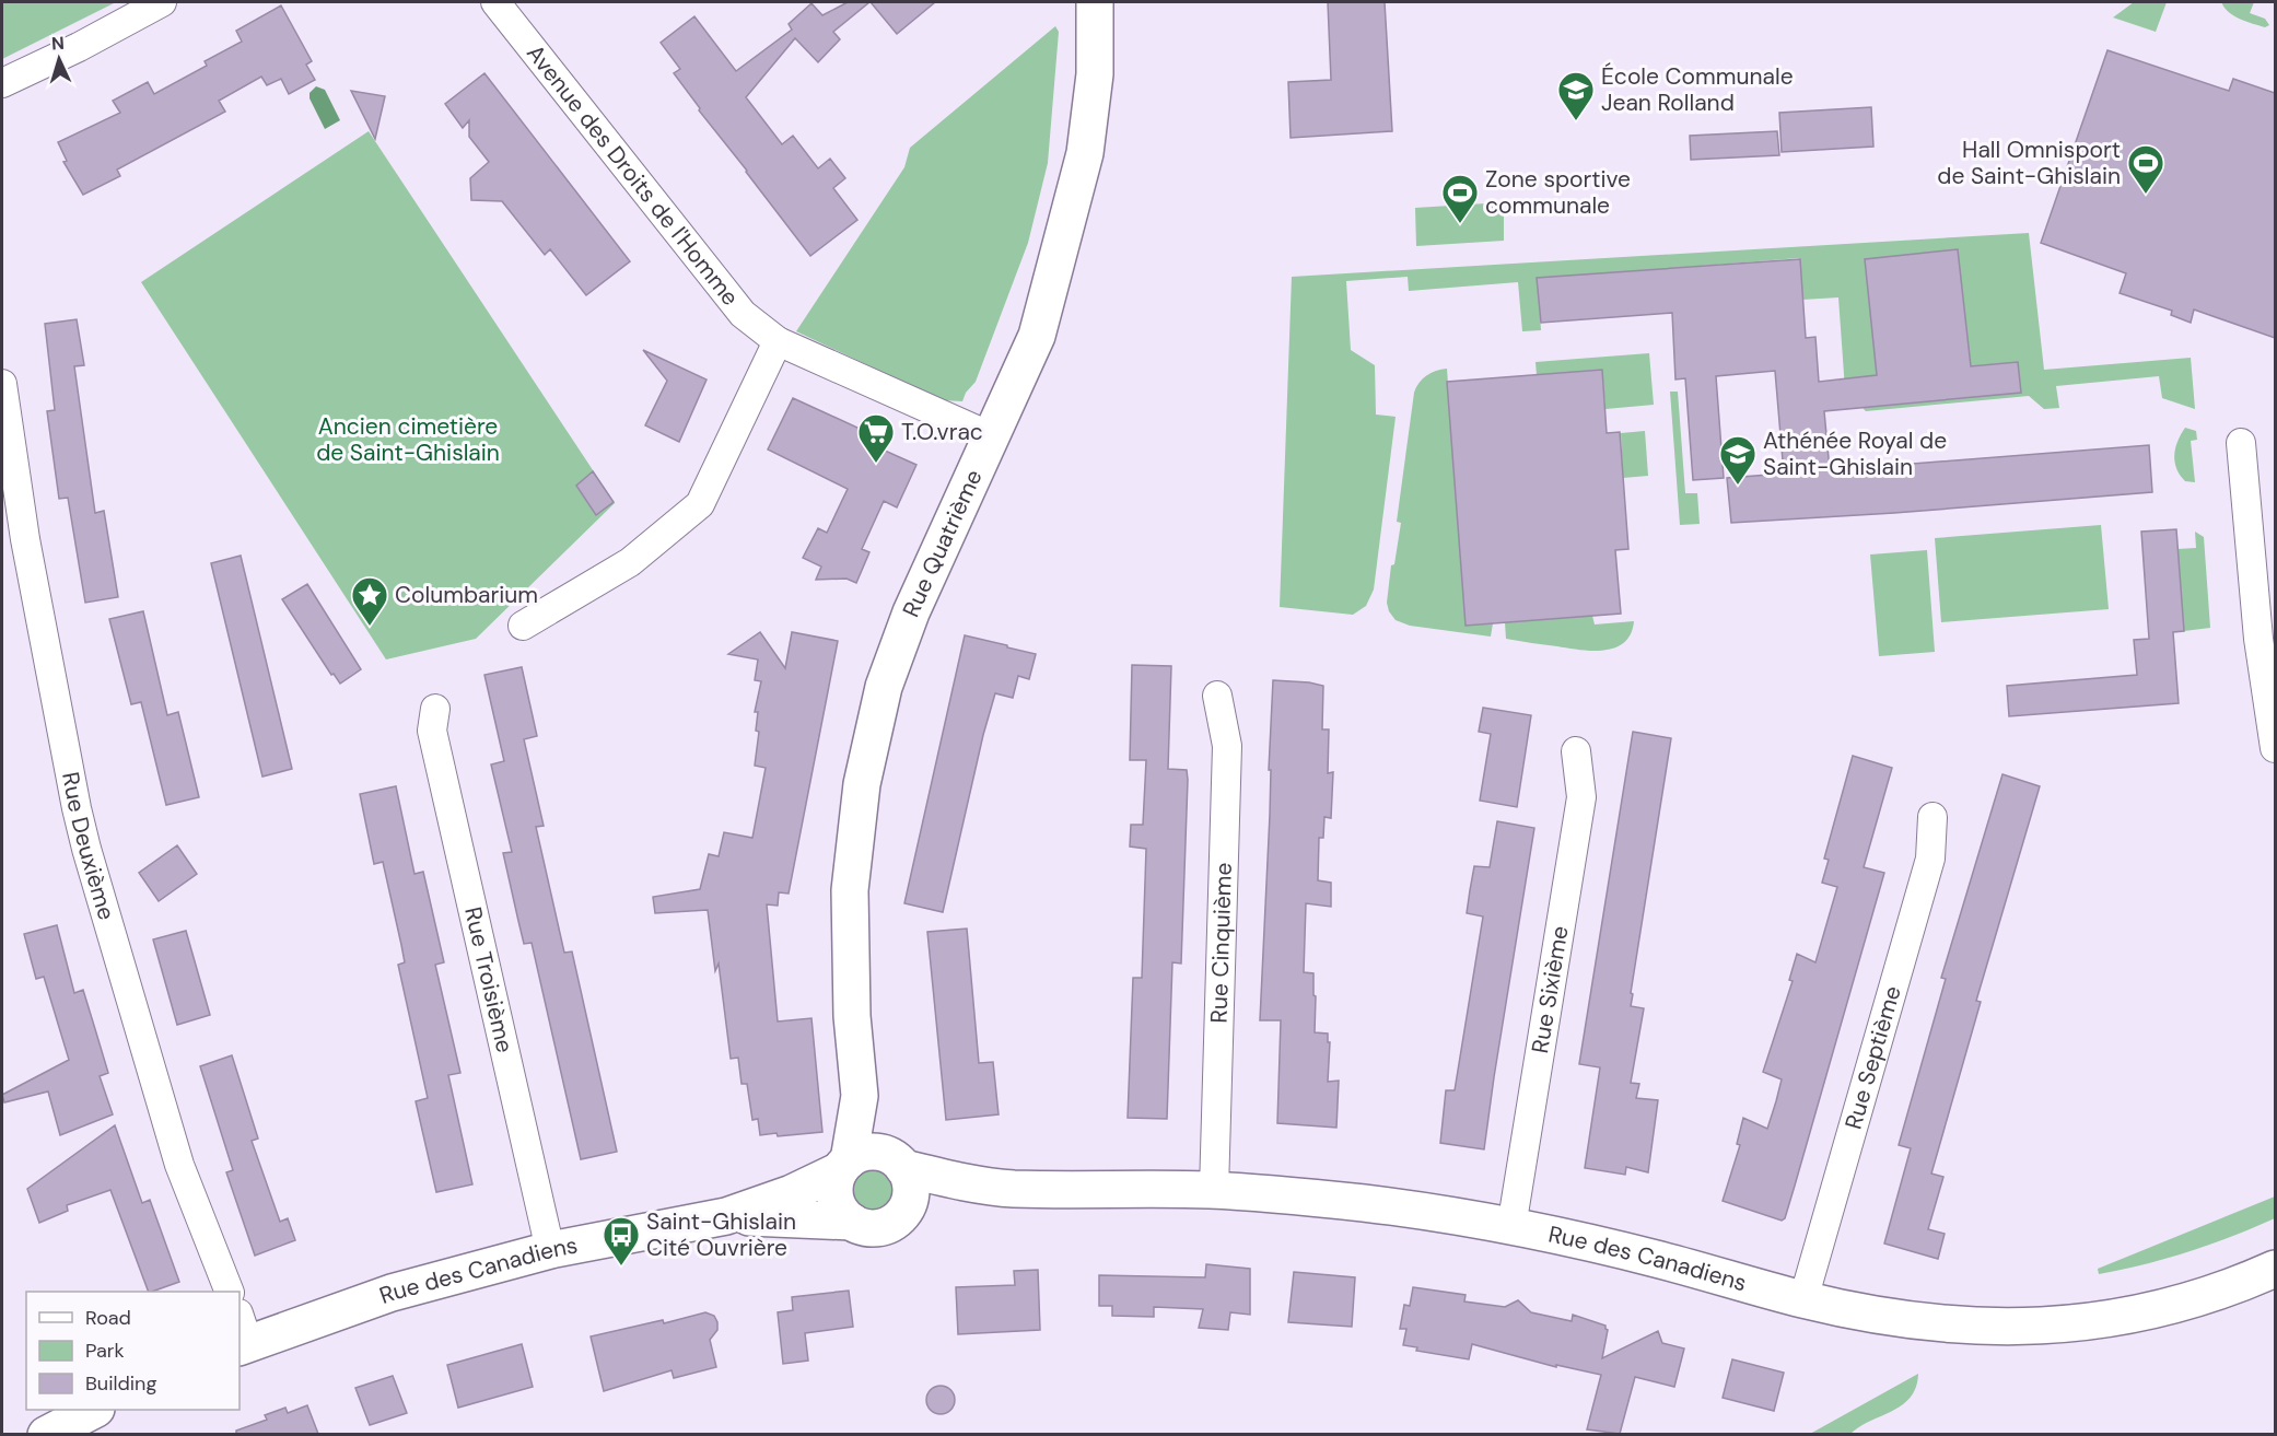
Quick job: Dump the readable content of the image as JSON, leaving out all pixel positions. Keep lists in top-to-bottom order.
{
  "streets": {
    "street": [
      "Avenue des Droits de l'Homme",
      "Rue Quatrième",
      "Rue Deuxième",
      "Rue Cinquième",
      "Rue Troisième",
      "Rue Sixième",
      "Rue Septième",
      "Rue des Canadiens"
    ]
  },
  "crossings": [
    ["Avenue des Droits de l'Homme", "Rue Quatrième"],
    ["Rue Quatrième", "Rue des Canadiens"],
    ["Rue Cinquième", "Rue des Canadiens"],
    ["Rue Troisième", "Rue des Canadiens"],
    ["Rue Sixième", "Rue des Canadiens"],
    ["Rue Septième", "Rue des Canadiens"]
  ],
  "parks": ["Ancien cimetière de Saint-Ghislain"],
  "places": {
    "school or university": ["École Communale Jean Rolland", "Athénée Royal de Saint-Ghislain"],
    "sports": ["Hall Omnisport de Saint-Ghislain", "Zone sportive communale"],
    "supermarket": ["T.O.vrac"],
    "place": ["Columbarium"],
    "bus stop": ["Saint-Ghislain Cité Ouvrière"]
  },
  "legend": ["Road", "Park", "Building"],
  "north": "top"
}
